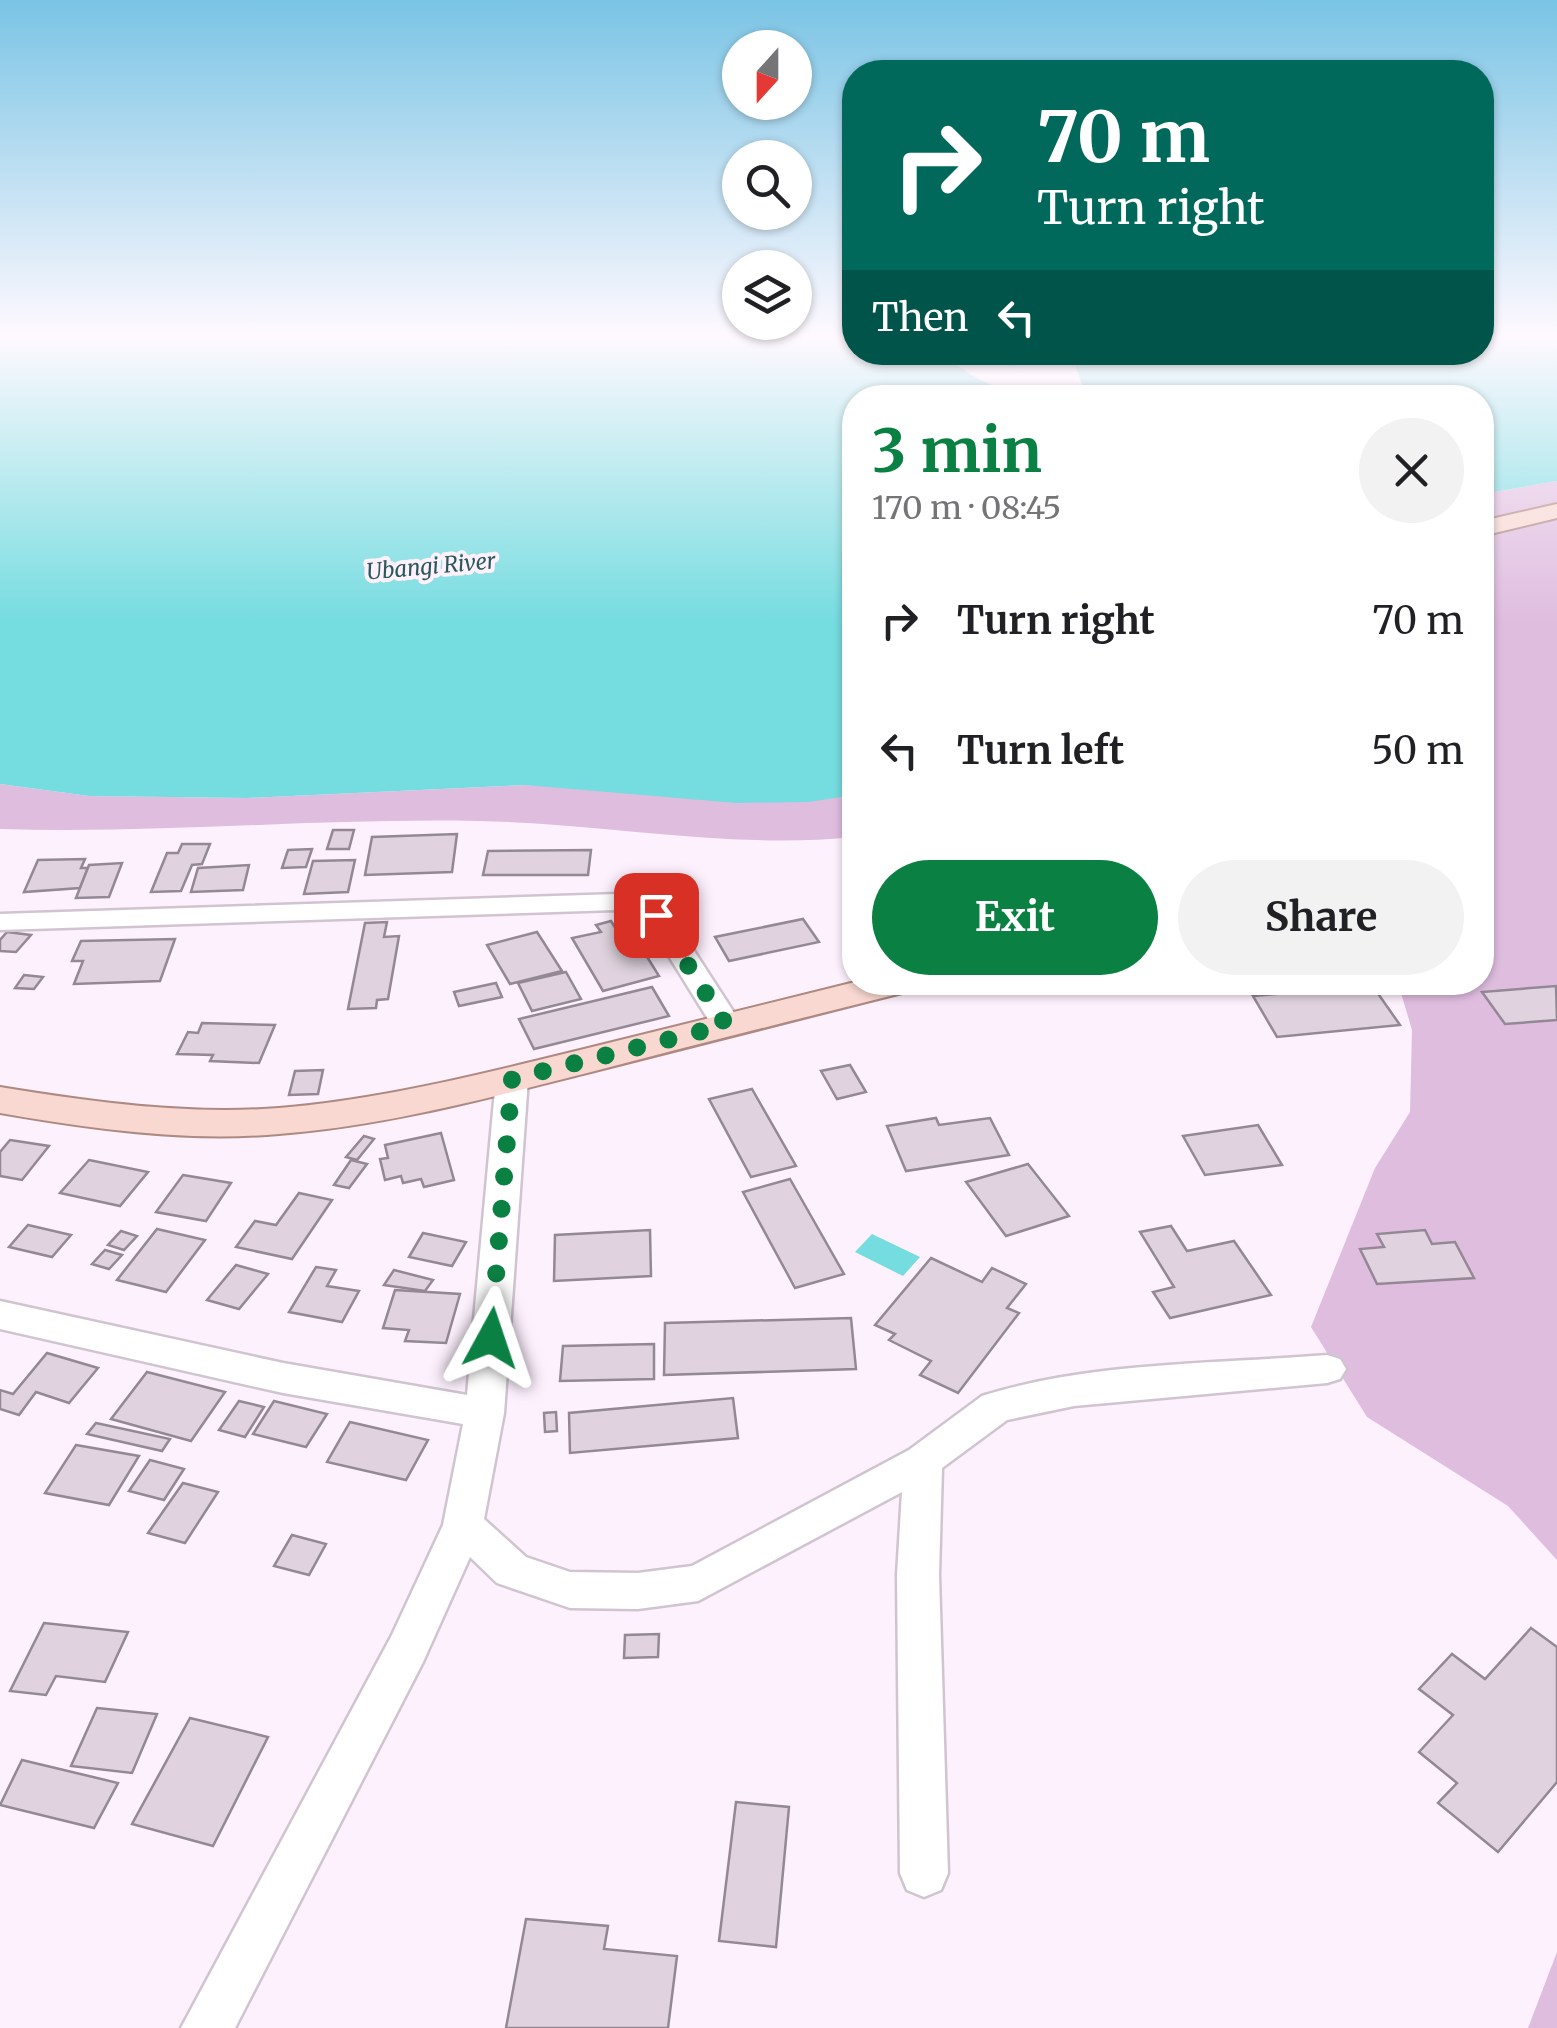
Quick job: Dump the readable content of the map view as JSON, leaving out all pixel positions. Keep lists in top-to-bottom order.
{
  "water": ["Ubangi River"],
  "north": "bottom",
  "page": {
    "turn": ["70 m", "Turn right"],
    "then": "Then",
    "heading": ["3 min", "170 m · 08:45"],
    "list": [
      {
        "name": "Turn right",
        "value": "70 m"
      },
      {
        "name": "Turn left",
        "value": "50 m"
      }
    ],
    "buttons": ["Exit", "Share"]
  }
}
